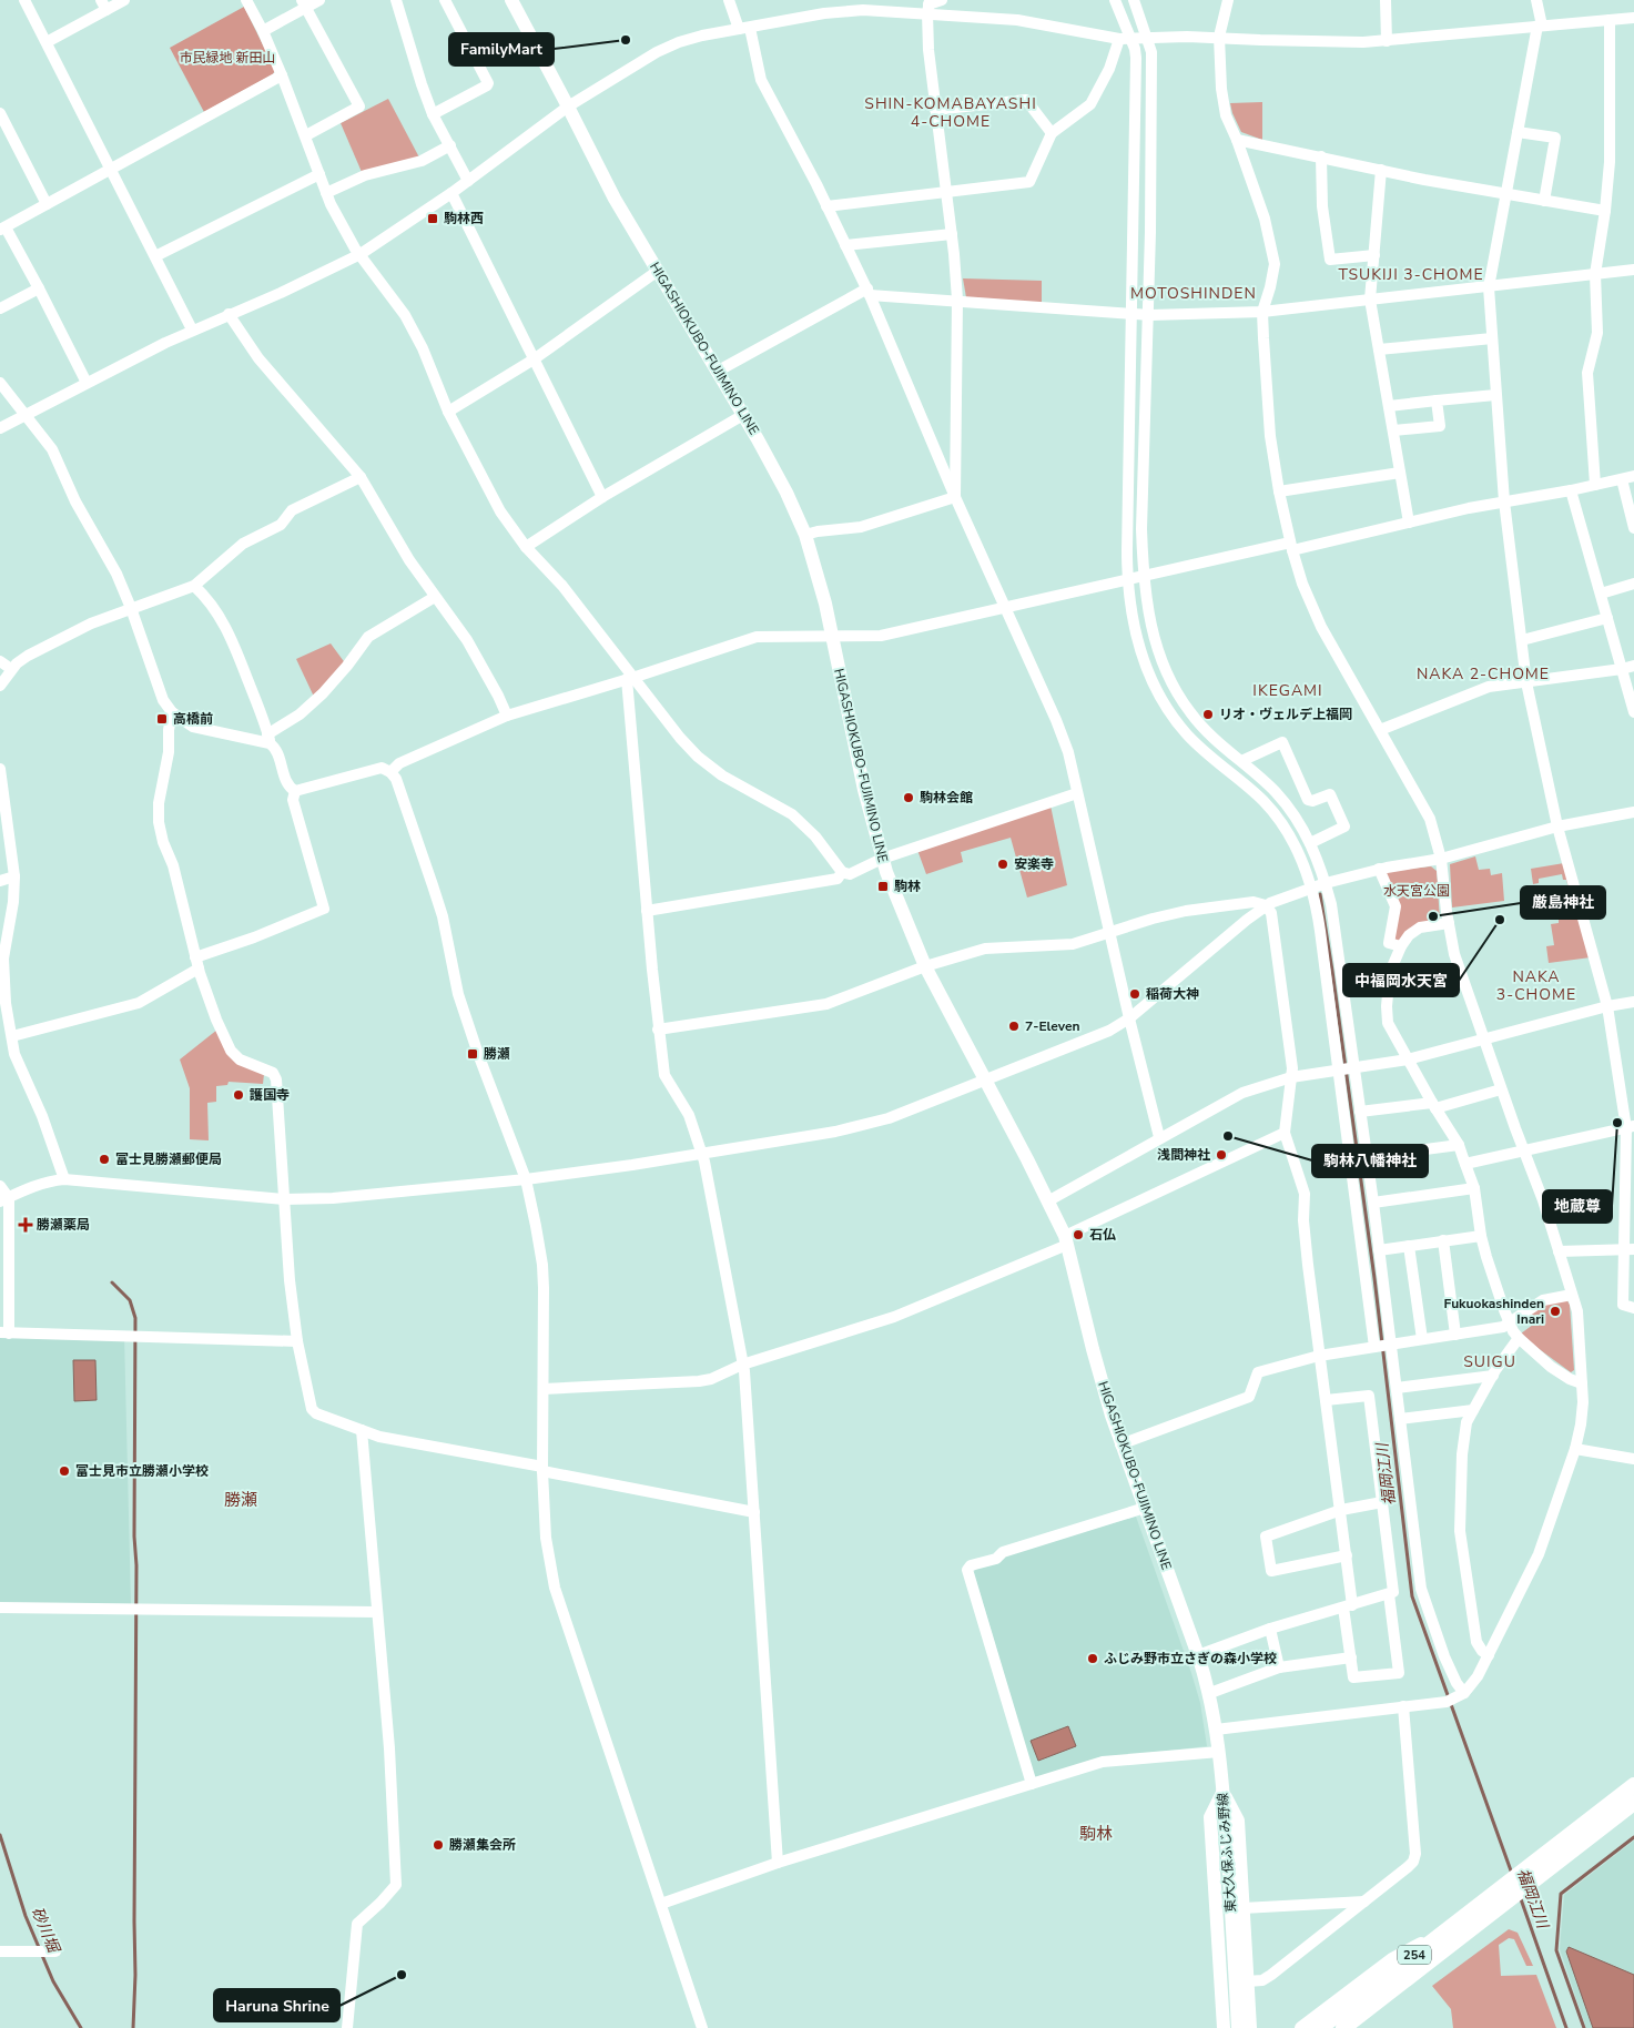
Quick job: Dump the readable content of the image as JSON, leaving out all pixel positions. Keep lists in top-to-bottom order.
{
  "streets": {
    "highway": ["254"],
    "main road": ["HIGASHIOKUBO-FUJIMINO LINE", "東大久保ふじみ野線"]
  },
  "crossings": [
    ["HIGASHIOKUBO-FUJIMINO LINE", "東大久保ふじみ野線"]
  ],
  "districts": [
    "SHIN-KOMABAYASHI 4-CHOME",
    "TSUKIJI 3-CHOME",
    "MOTOSHINDEN",
    "NAKA 2-CHOME",
    "IKEGAMI",
    "NAKA 3-CHOME",
    "SUIGU",
    "勝瀬",
    "駒林"
  ],
  "water": ["福岡江川", "砂川堀"],
  "parks": ["市民緑地 新田山", "水天宮公園"],
  "places": {
    "other": [
      "FamilyMart",
      "リオ・ヴェルデ上福岡",
      "駒林会館",
      "安楽寺",
      "厳島神社",
      "中福岡水天宮",
      "稲荷大神",
      "7-Eleven",
      "護国寺",
      "地蔵尊",
      "駒林八幡神社",
      "浅間神社",
      "富士見勝瀬郵便局",
      "石仏",
      "Fukuokashinden Inari",
      "富士見市立勝瀬小学校",
      "ふじみ野市立さぎの森小学校",
      "勝瀬集会所",
      "Haruna Shrine"
    ],
    "transit": [
      "駒林西",
      "高橋前",
      "駒林",
      "勝瀬"
    ],
    "health": ["勝瀬薬局"]
  }
}
